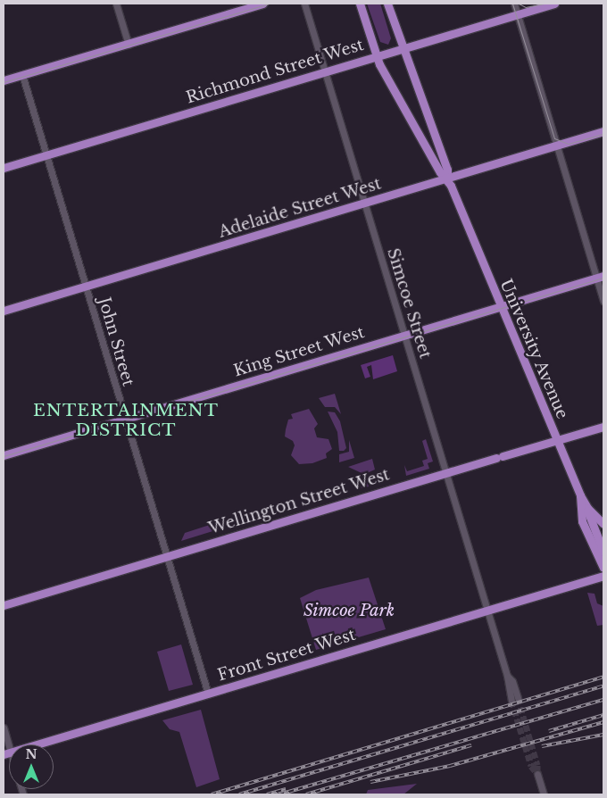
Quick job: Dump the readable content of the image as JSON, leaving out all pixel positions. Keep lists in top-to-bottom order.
{
  "streets": {
    "main road": [
      "Richmond Street West",
      "Adelaide Street West",
      "University Avenue",
      "King Street West",
      "Wellington Street West",
      "Front Street West"
    ],
    "street": ["Simcoe Street", "John Street"]
  },
  "crossings": [
    ["Richmond Street West", "Simcoe Street"],
    ["Richmond Street West", "John Street"],
    ["Richmond Street West", "University Avenue"],
    ["Adelaide Street West", "Simcoe Street"],
    ["Adelaide Street West", "John Street"],
    ["Adelaide Street West", "University Avenue"],
    ["Simcoe Street", "King Street West"],
    ["Simcoe Street", "Wellington Street West"],
    ["Simcoe Street", "Front Street West"],
    ["John Street", "King Street West"],
    ["John Street", "Wellington Street West"],
    ["John Street", "Front Street West"],
    ["University Avenue", "King Street West"],
    ["University Avenue", "Wellington Street West"]
  ],
  "districts": ["ENTERTAINMENT DISTRICT"],
  "parks": ["Simcoe Park"],
  "north": "top"
}
